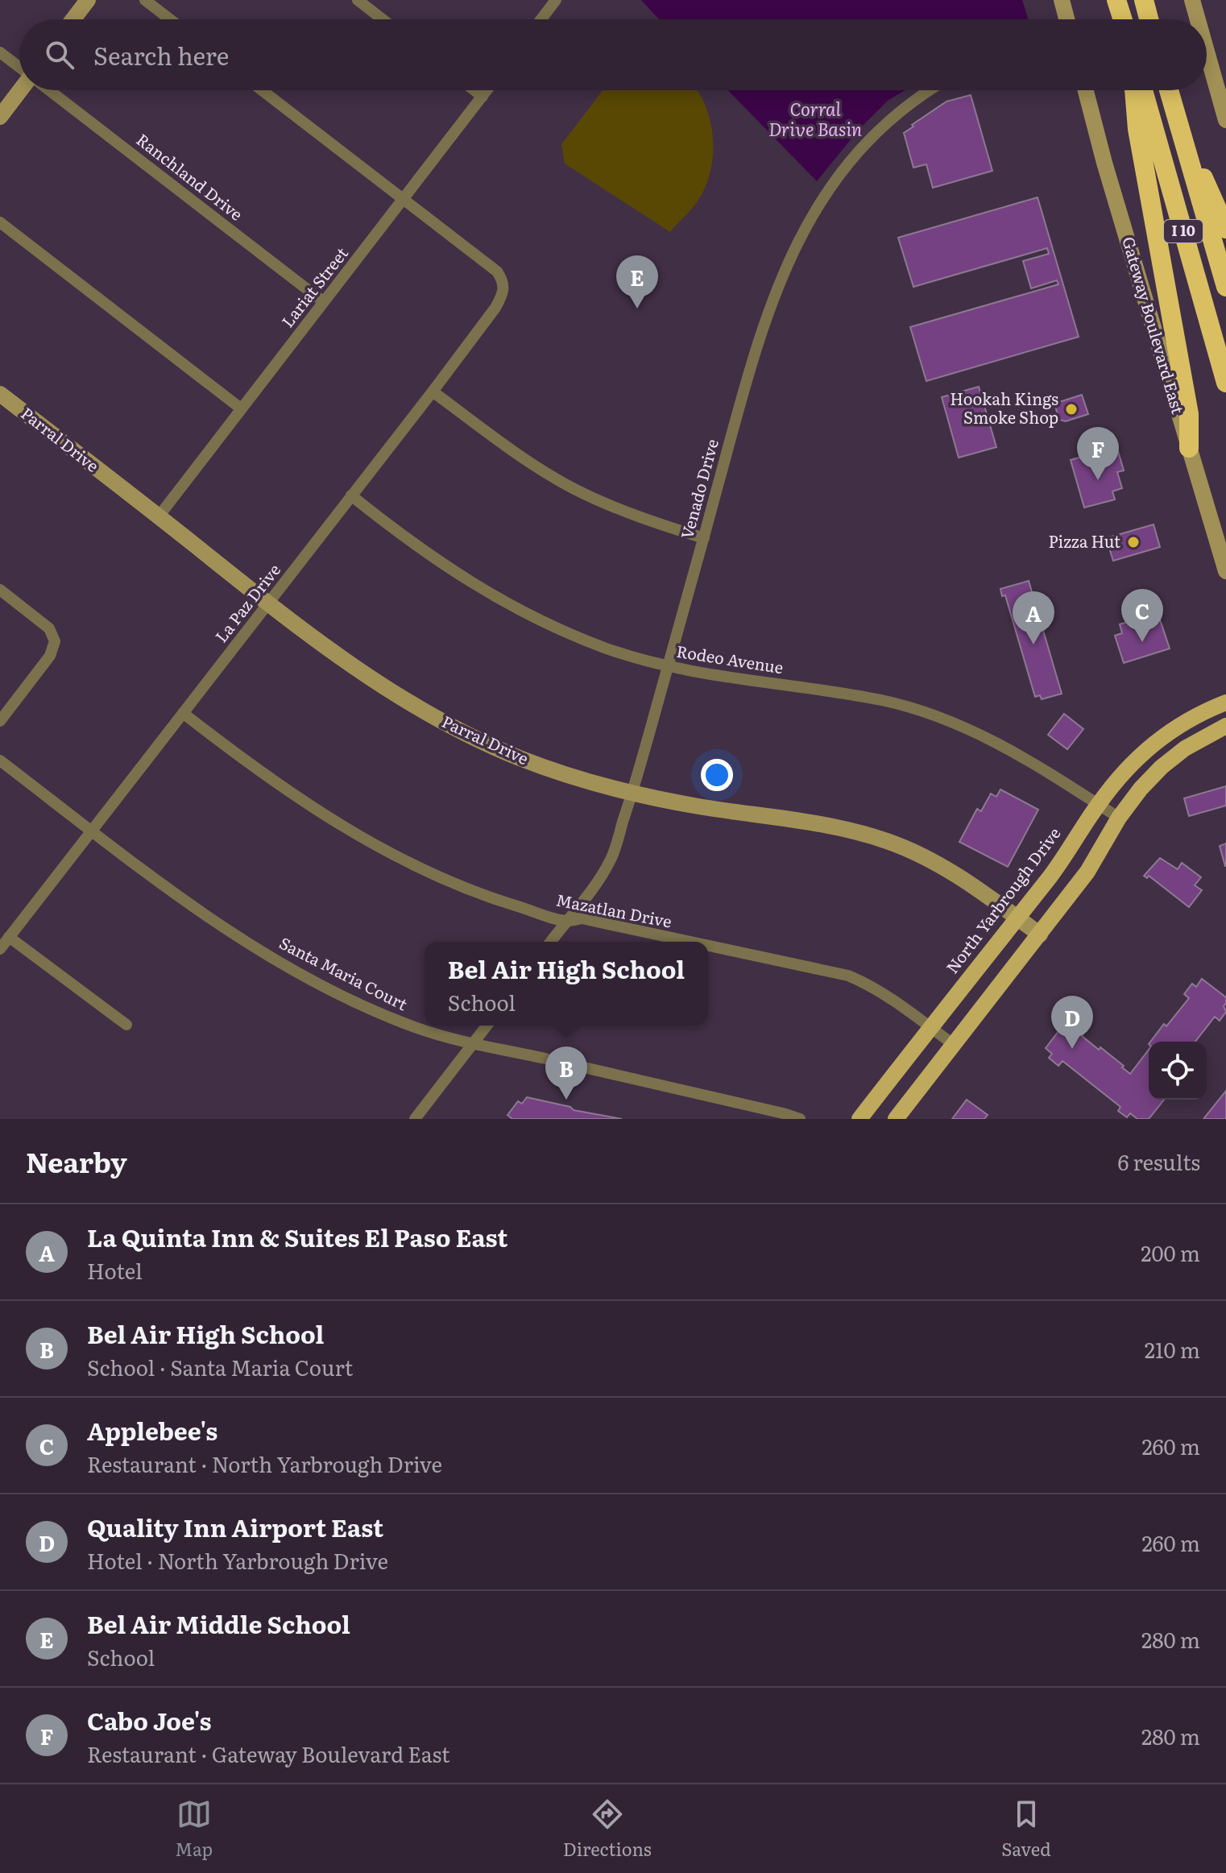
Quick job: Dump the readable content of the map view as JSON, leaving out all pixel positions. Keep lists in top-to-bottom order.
{
  "streets": {
    "highway": ["I 10"],
    "main road": ["North Yarbrough Drive"],
    "street": [
      "Ranchland Drive",
      "Lariat Street",
      "Gateway Boulevard East",
      "Parral Drive",
      "Venado Drive",
      "La Paz Drive",
      "Rodeo Avenue",
      "Mazatlan Drive",
      "Santa Maria Court"
    ]
  },
  "crossings": [
    ["Ranchland Drive", "Lariat Street"],
    ["Lariat Street", "Parral Drive"],
    ["Lariat Street", "La Paz Drive"],
    ["Parral Drive", "Venado Drive"],
    ["Parral Drive", "La Paz Drive"],
    ["Parral Drive", "North Yarbrough Drive"],
    ["Venado Drive", "Rodeo Avenue"],
    ["Venado Drive", "Mazatlan Drive"],
    ["La Paz Drive", "Rodeo Avenue"],
    ["La Paz Drive", "Mazatlan Drive"],
    ["La Paz Drive", "Santa Maria Court"],
    ["Rodeo Avenue", "North Yarbrough Drive"],
    ["North Yarbrough Drive", "Mazatlan Drive"]
  ],
  "water": ["Corral Drive Basin"],
  "places": ["Hookah Kings Smoke Shop", "Pizza Hut"],
  "page": {
    "search": "Search here",
    "pins": [
      "E",
      "F",
      "C",
      "A",
      "D",
      "B"
    ],
    "popup": ["Bel Air High School", "School"],
    "heading": ["Nearby", "6 results"],
    "list": [
      {
        "mark": "A",
        "name": "La Quinta Inn & Suites El Paso East",
        "note": "Hotel",
        "value": "200 m"
      },
      {
        "mark": "B",
        "name": "Bel Air High School",
        "note": "School · Santa Maria Court",
        "value": "210 m"
      },
      {
        "mark": "C",
        "name": "Applebee's",
        "note": "Restaurant · North Yarbrough Drive",
        "value": "260 m"
      },
      {
        "mark": "D",
        "name": "Quality Inn Airport East",
        "note": "Hotel · North Yarbrough Drive",
        "value": "260 m"
      },
      {
        "mark": "E",
        "name": "Bel Air Middle School",
        "note": "School",
        "value": "280 m"
      },
      {
        "mark": "F",
        "name": "Cabo Joe's",
        "note": "Restaurant · Gateway Boulevard East",
        "value": "280 m"
      }
    ],
    "nav": ["Map", "Directions", "Saved"]
  }
}
